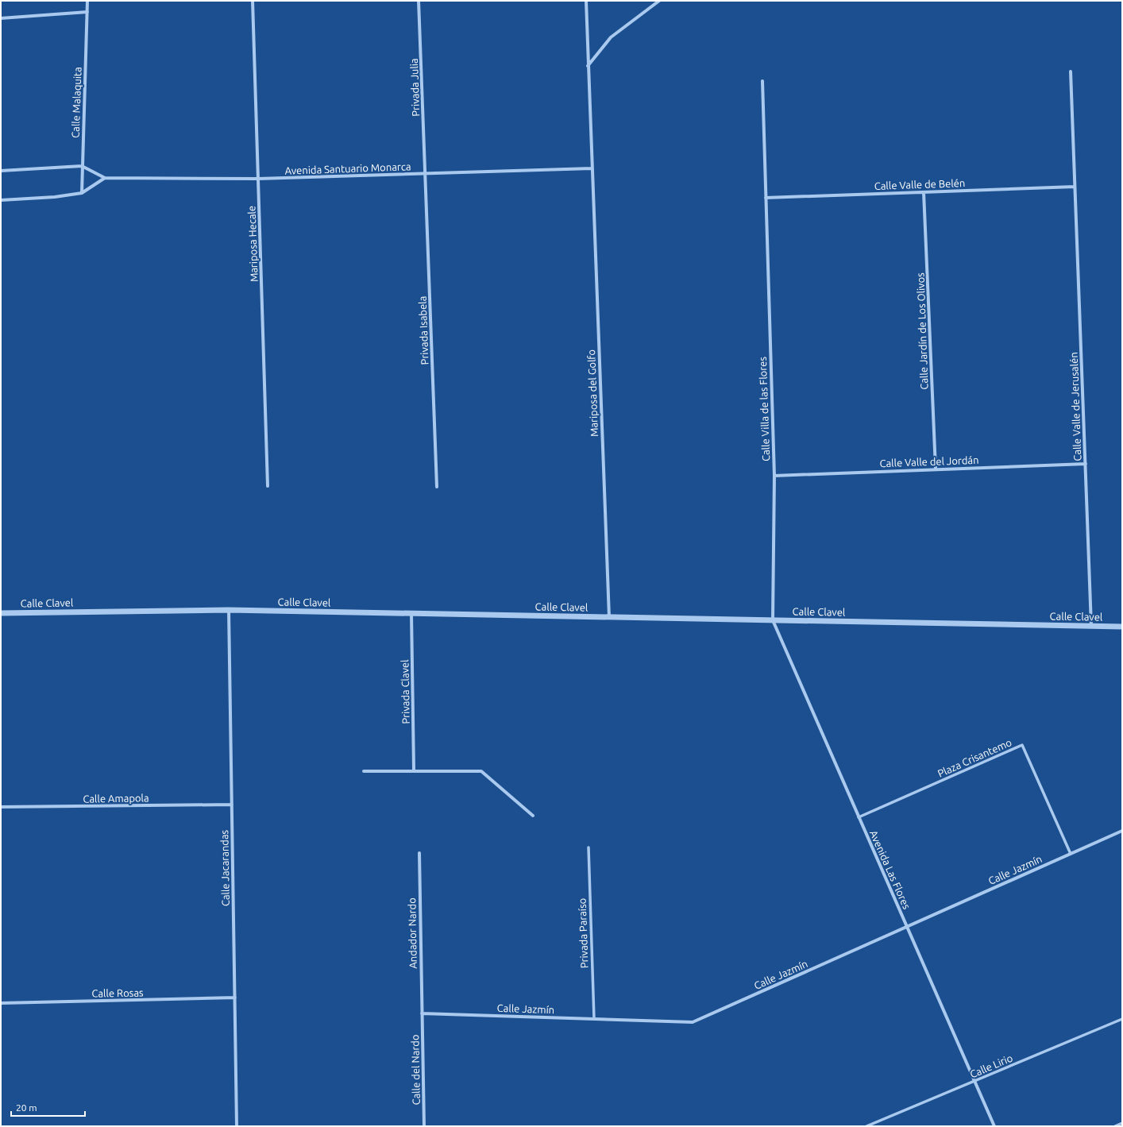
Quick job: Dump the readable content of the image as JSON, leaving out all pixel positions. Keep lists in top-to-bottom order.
{
  "streets": {
    "street": [
      "Privada Julia",
      "Calle Malaquita",
      "Avenida Santuario Monarca",
      "Calle Valle de Belén",
      "Mariposa Hecale",
      "Privada Isabela",
      "Calle Jardín de Los Olivos",
      "Mariposa del Golfo",
      "Calle Valle de Jerusalén",
      "Calle Villa de las Flores",
      "Calle Valle del Jordán",
      "Calle Clavel",
      "Privada Clavel",
      "Plaza Crisantemo",
      "Calle Amapola",
      "Calle Jacarandas",
      "Avenida Las Flores",
      "Calle Jazmín",
      "Andador Nardo",
      "Privada Paraíso",
      "Calle Rosas",
      "Calle Lirio",
      "Calle del Nardo"
    ]
  },
  "crossings": [
    ["Privada Julia", "Avenida Santuario Monarca"],
    ["Privada Julia", "Privada Isabela"],
    ["Calle Malaquita", "Avenida Santuario Monarca"],
    ["Avenida Santuario Monarca", "Mariposa Hecale"],
    ["Avenida Santuario Monarca", "Privada Isabela"],
    ["Avenida Santuario Monarca", "Mariposa del Golfo"],
    ["Calle Valle de Belén", "Calle Jardín de Los Olivos"],
    ["Calle Valle de Belén", "Calle Valle de Jerusalén"],
    ["Calle Valle de Belén", "Calle Villa de las Flores"],
    ["Calle Jardín de Los Olivos", "Calle Valle del Jordán"],
    ["Mariposa del Golfo", "Calle Clavel"],
    ["Calle Valle de Jerusalén", "Calle Valle del Jordán"],
    ["Calle Valle de Jerusalén", "Calle Clavel"],
    ["Calle Villa de las Flores", "Calle Valle del Jordán"],
    ["Calle Villa de las Flores", "Calle Clavel"],
    ["Calle Villa de las Flores", "Avenida Las Flores"],
    ["Calle Clavel", "Privada Clavel"],
    ["Calle Clavel", "Calle Jacarandas"],
    ["Calle Clavel", "Avenida Las Flores"],
    ["Plaza Crisantemo", "Avenida Las Flores"],
    ["Plaza Crisantemo", "Calle Jazmín"],
    ["Calle Amapola", "Calle Jacarandas"],
    ["Calle Jacarandas", "Calle Rosas"],
    ["Avenida Las Flores", "Calle Jazmín"],
    ["Avenida Las Flores", "Calle Lirio"],
    ["Calle Jazmín", "Andador Nardo"],
    ["Calle Jazmín", "Privada Paraíso"],
    ["Calle Jazmín", "Calle del Nardo"],
    ["Andador Nardo", "Calle del Nardo"]
  ],
  "scale_bar": "20 m"
}
